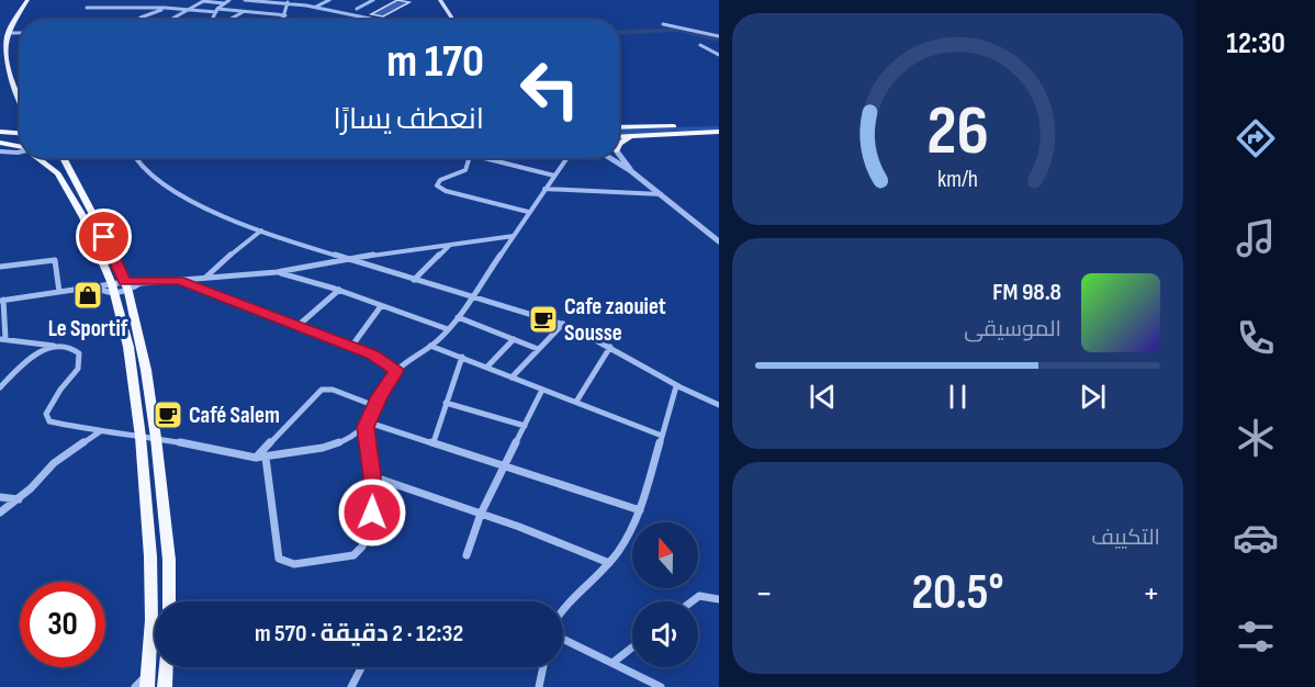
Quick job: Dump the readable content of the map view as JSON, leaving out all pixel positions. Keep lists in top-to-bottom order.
{
  "places": {
    "shop": ["Le Sportif"],
    "cafe": ["Cafe zaouiet Sousse", "Café Salem"]
  },
  "north": "top",
  "page": {
    "tabs": "12:30",
    "turn": ["170 m", "انعطف يسارًا"],
    "song": ["98.8 FM", "الموسيقى"],
    "tile": "التكييف",
    "heat": ["−", "20.5°", "+"],
    "limit": "30",
    "trip": "12:32 · 2 دقيقة · 570 m",
    "gauge": ["26", "km/h"]
  }
}
